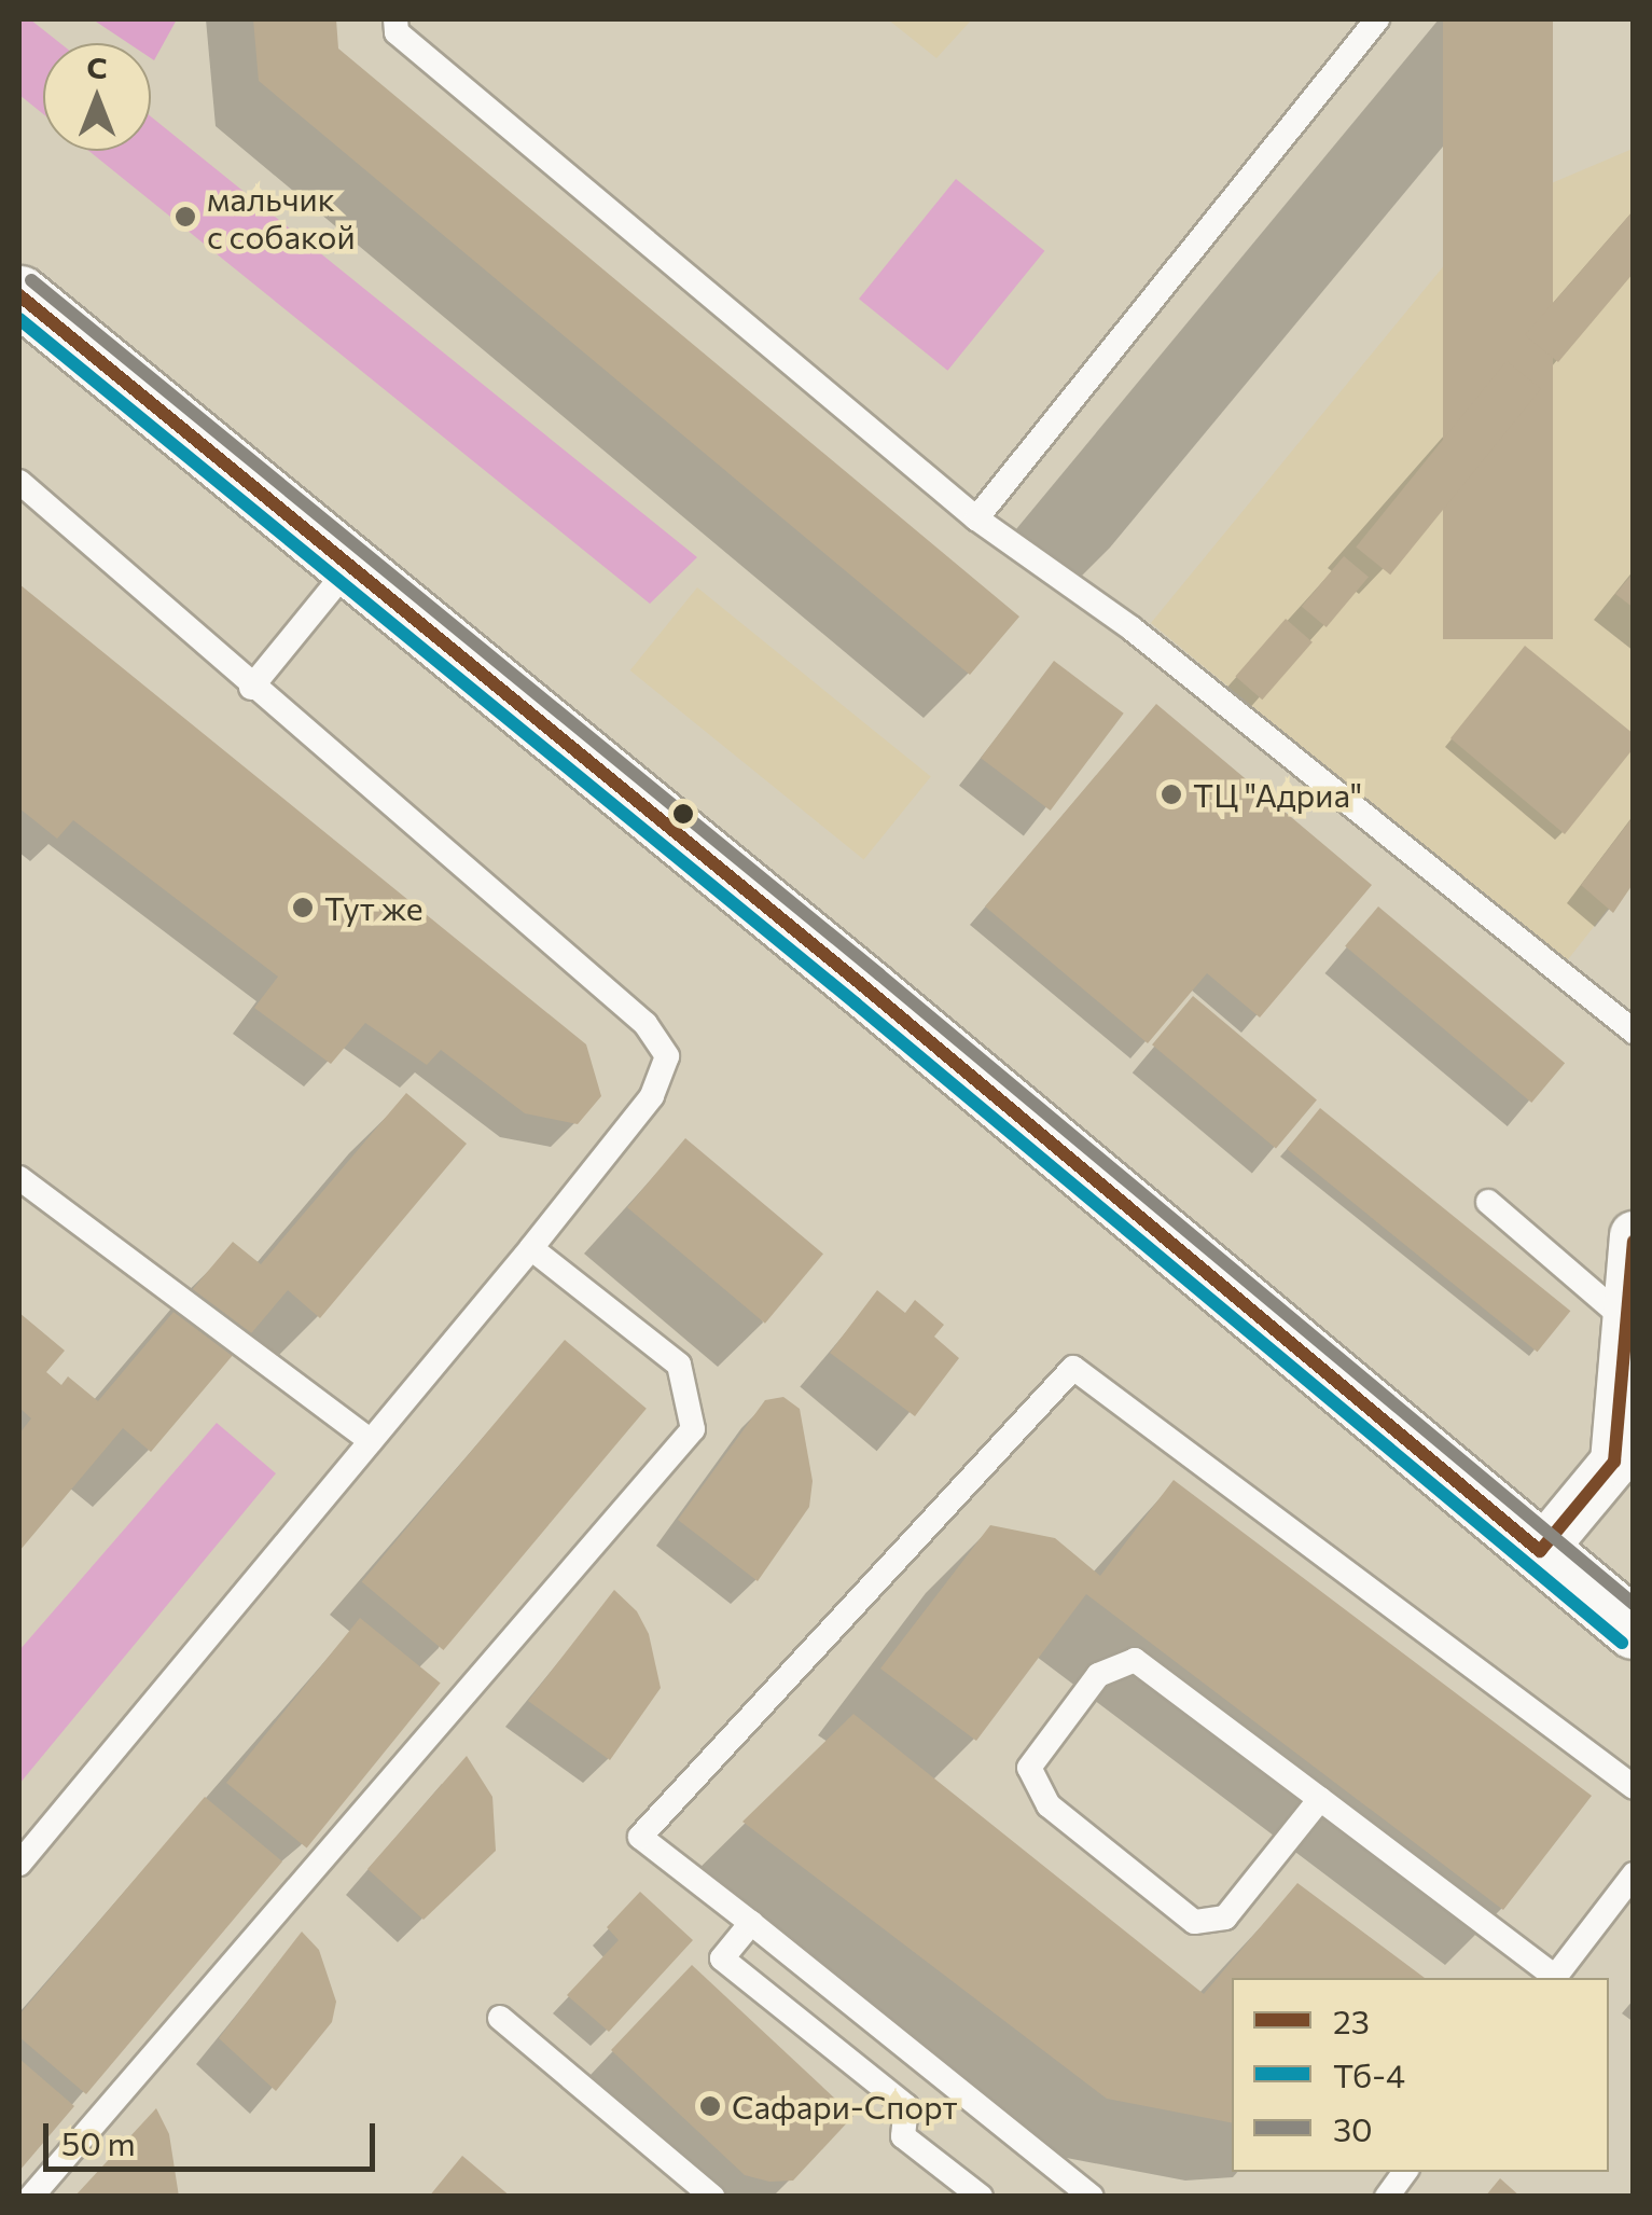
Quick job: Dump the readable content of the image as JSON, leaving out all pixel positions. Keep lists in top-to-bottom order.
{
  "places": [
    "мальчик с собакой",
    "ТЦ \"Адриа\"",
    "Тут же",
    "Сафари-Спорт"
  ],
  "lines": ["transit line 30", "transit line 23", "transit line Тб-4"],
  "legend": ["23", "Тб-4", "30"],
  "scale_bar": "50 m",
  "north": "top"
}
